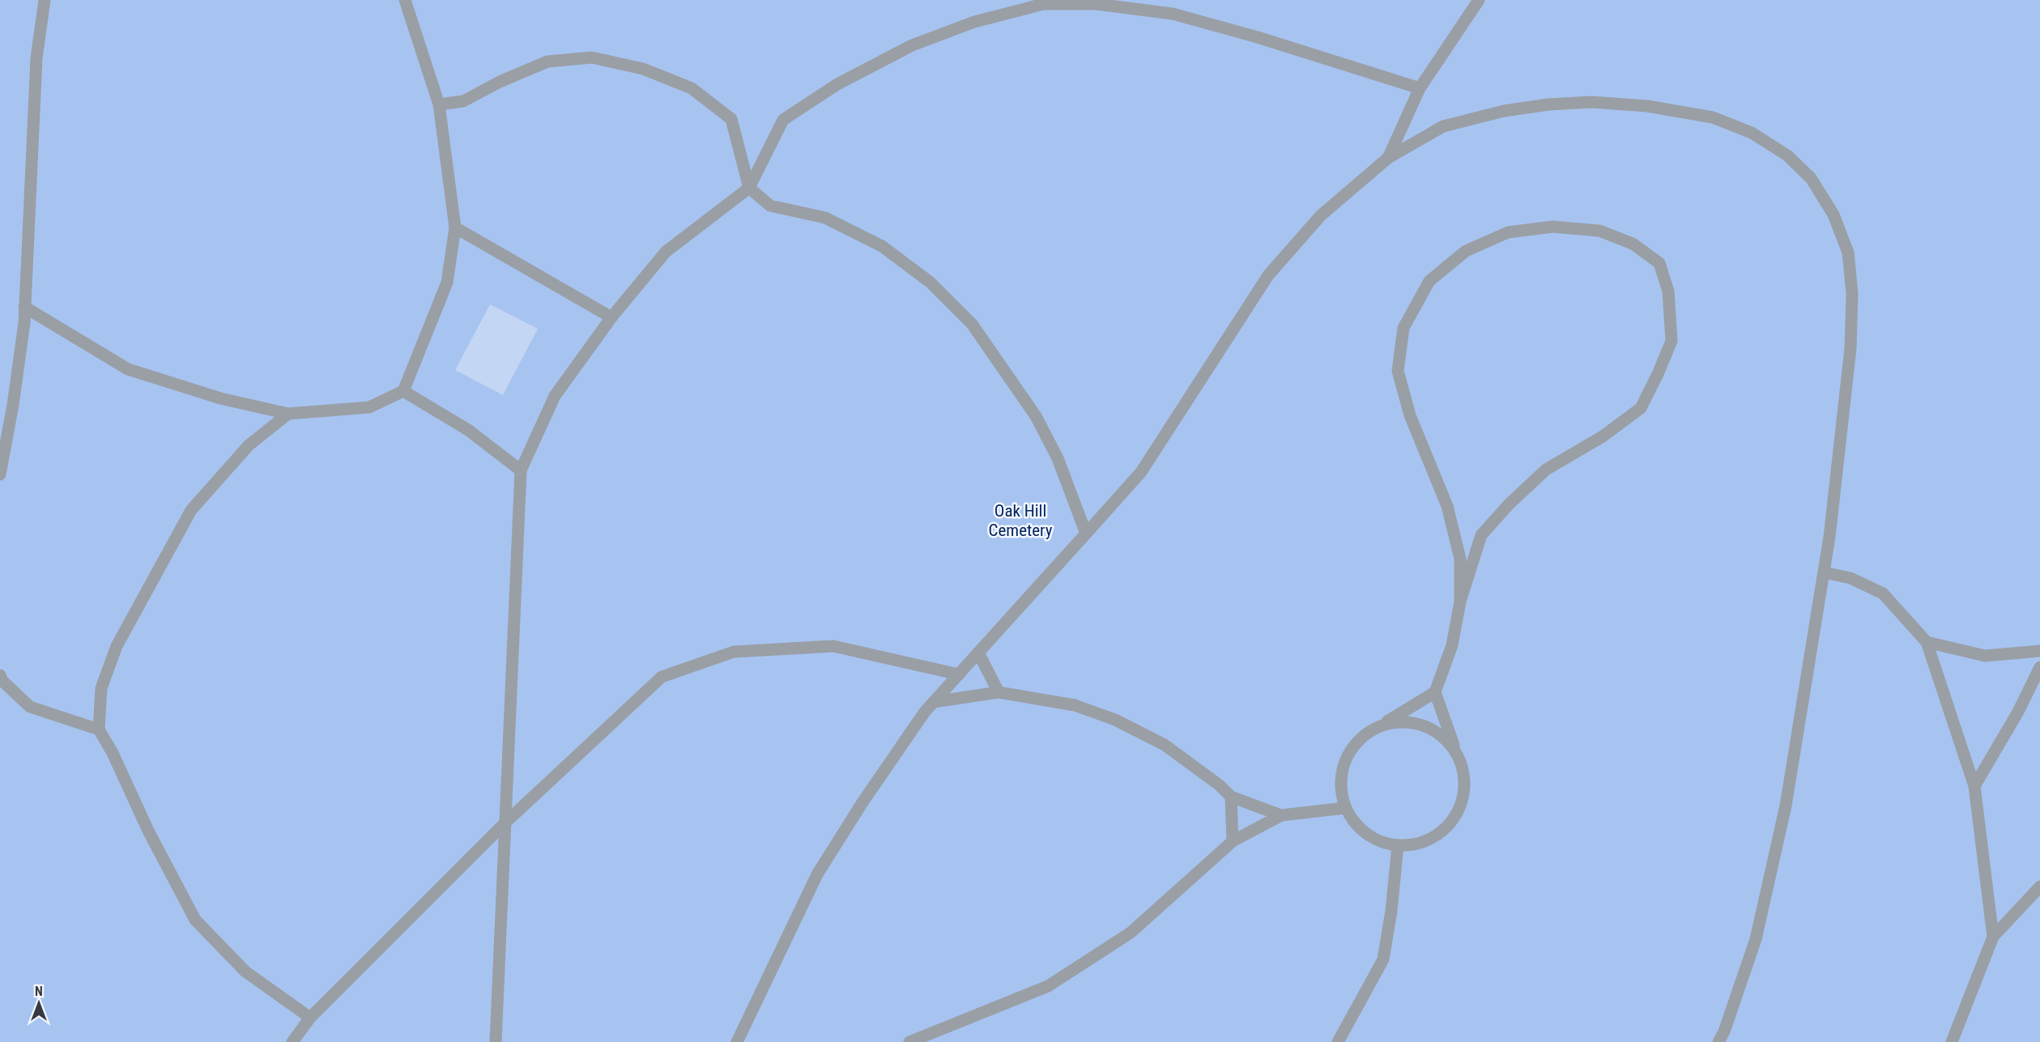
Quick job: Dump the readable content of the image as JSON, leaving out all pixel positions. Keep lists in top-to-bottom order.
{
  "parks": ["Oak Hill Cemetery"],
  "north": "top"
}
